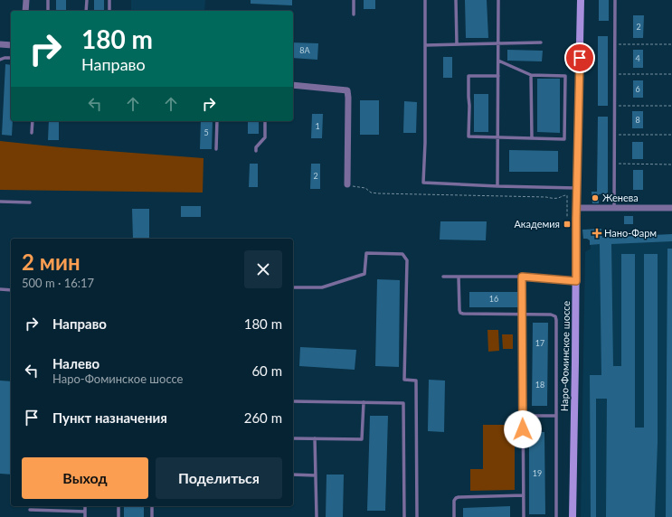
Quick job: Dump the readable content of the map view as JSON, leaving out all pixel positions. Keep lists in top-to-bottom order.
{
  "streets": {
    "main road": ["Наро-Фоминское шоссе"]
  },
  "places": {
    "other": ["Женева"],
    "transit": ["Академия"],
    "health": ["Нано-Фарм"]
  },
  "house_numbers": [
    "2",
    "8А",
    "4",
    "6",
    "8",
    "1",
    "5",
    "2",
    "16",
    "17",
    "18",
    "19"
  ],
  "page": {
    "turn": ["180 m", "Направо"],
    "heading": ["2 мин", "500 m · 16:17"],
    "list": [
      {
        "name": "Направо",
        "value": "180 m"
      },
      {
        "name": "Налево",
        "note": "Наро-Фоминское шоссе",
        "value": "60 m"
      },
      {
        "name": "Пункт назначения",
        "value": "260 m"
      }
    ],
    "buttons": ["Выход", "Поделиться"]
  }
}
